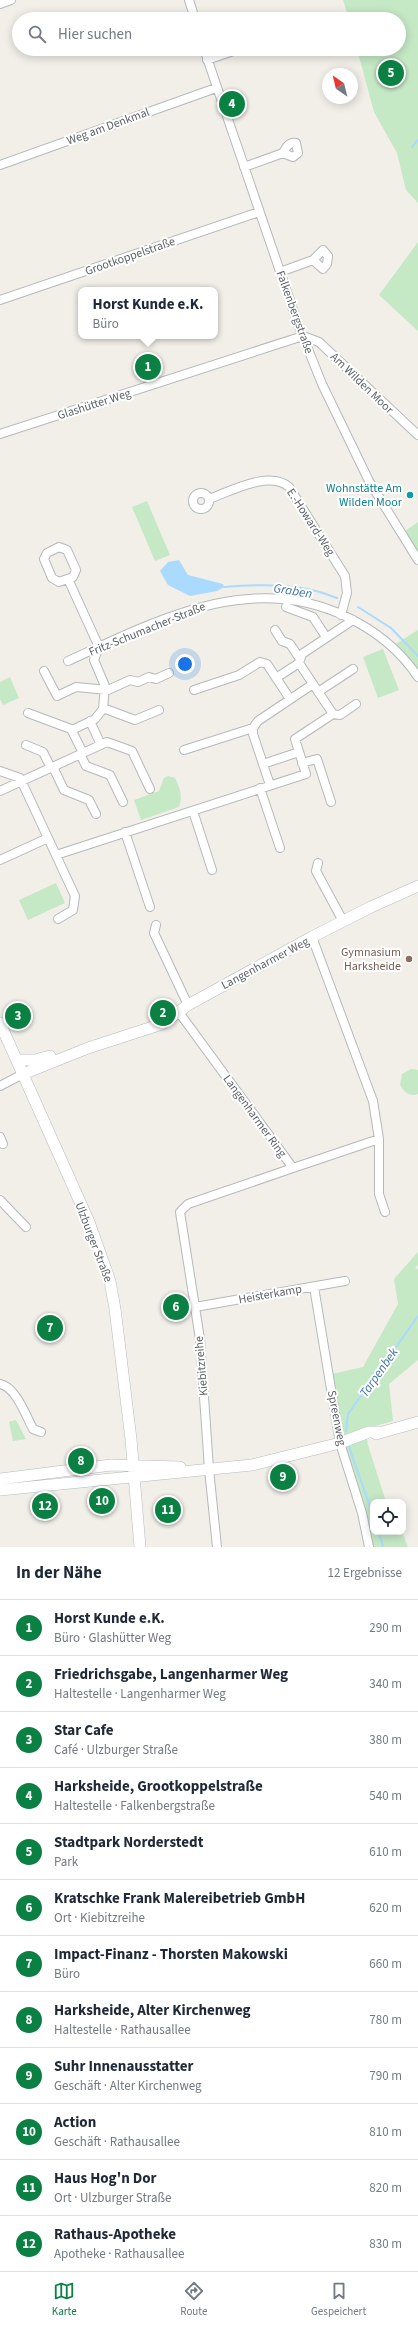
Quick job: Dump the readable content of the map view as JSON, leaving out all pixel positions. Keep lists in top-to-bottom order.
{
  "streets": {
    "main road": ["Langenharmer Weg", "Ulzburger Straße"],
    "street": [
      "Weg am Denkmal",
      "Grootkoppelstraße",
      "Falkenbergstraße",
      "Am Wilden Moor",
      "Glashütter Weg",
      "E.-Howard-Weg",
      "Fritz-Schumacher-Straße",
      "Langenharmer Ring",
      "Heisterkamp",
      "Kiebitzreihe",
      "Spreenweg"
    ]
  },
  "crossings": [
    ["Weg am Denkmal", "Falkenbergstraße"],
    ["Grootkoppelstraße", "Falkenbergstraße"],
    ["Falkenbergstraße", "Am Wilden Moor"],
    ["Falkenbergstraße", "Glashütter Weg"],
    ["Am Wilden Moor", "Glashütter Weg"],
    ["E.-Howard-Weg", "Fritz-Schumacher-Straße"],
    ["Langenharmer Weg", "Langenharmer Ring"],
    ["Langenharmer Weg", "Ulzburger Straße"],
    ["Langenharmer Ring", "Kiebitzreihe"],
    ["Heisterkamp", "Kiebitzreihe"],
    ["Heisterkamp", "Spreenweg"]
  ],
  "water": ["Graben", "Tarpenbek"],
  "places": ["Wohnstätte Am Wilden Moor", "Gymnasium Harksheide"],
  "north": "top left",
  "page": {
    "search": "Hier suchen",
    "pins": [
      "5",
      "4",
      "1",
      "2",
      "3",
      "6",
      "7",
      "8",
      "9",
      "10",
      "12",
      "11"
    ],
    "popup": ["Horst Kunde e.K.", "Büro"],
    "heading": ["In der Nähe", "12 Ergebnisse"],
    "list": [
      {
        "mark": "1",
        "name": "Horst Kunde e.K.",
        "note": "Büro · Glashütter Weg",
        "value": "290 m"
      },
      {
        "mark": "2",
        "name": "Friedrichsgabe, Langenharmer Weg",
        "note": "Haltestelle · Langenharmer Weg",
        "value": "340 m"
      },
      {
        "mark": "3",
        "name": "Star Cafe",
        "note": "Café · Ulzburger Straße",
        "value": "380 m"
      },
      {
        "mark": "4",
        "name": "Harksheide, Grootkoppelstraße",
        "note": "Haltestelle · Falkenbergstraße",
        "value": "540 m"
      },
      {
        "mark": "5",
        "name": "Stadtpark Norderstedt",
        "note": "Park",
        "value": "610 m"
      },
      {
        "mark": "6",
        "name": "Kratschke Frank Malereibetrieb GmbH",
        "note": "Ort · Kiebitzreihe",
        "value": "620 m"
      },
      {
        "mark": "7",
        "name": "Impact-Finanz - Thorsten Makowski",
        "note": "Büro",
        "value": "660 m"
      },
      {
        "mark": "8",
        "name": "Harksheide, Alter Kirchenweg",
        "note": "Haltestelle · Rathausallee",
        "value": "780 m"
      },
      {
        "mark": "9",
        "name": "Suhr Innenausstatter",
        "note": "Geschäft · Alter Kirchenweg",
        "value": "790 m"
      },
      {
        "mark": "10",
        "name": "Action",
        "note": "Geschäft · Rathausallee",
        "value": "810 m"
      },
      {
        "mark": "11",
        "name": "Haus Hog'n Dor",
        "note": "Ort · Ulzburger Straße",
        "value": "820 m"
      },
      {
        "mark": "12",
        "name": "Rathaus-Apotheke",
        "note": "Apotheke · Rathausallee",
        "value": "830 m"
      }
    ],
    "nav": ["Karte", "Route", "Gespeichert"]
  }
}
